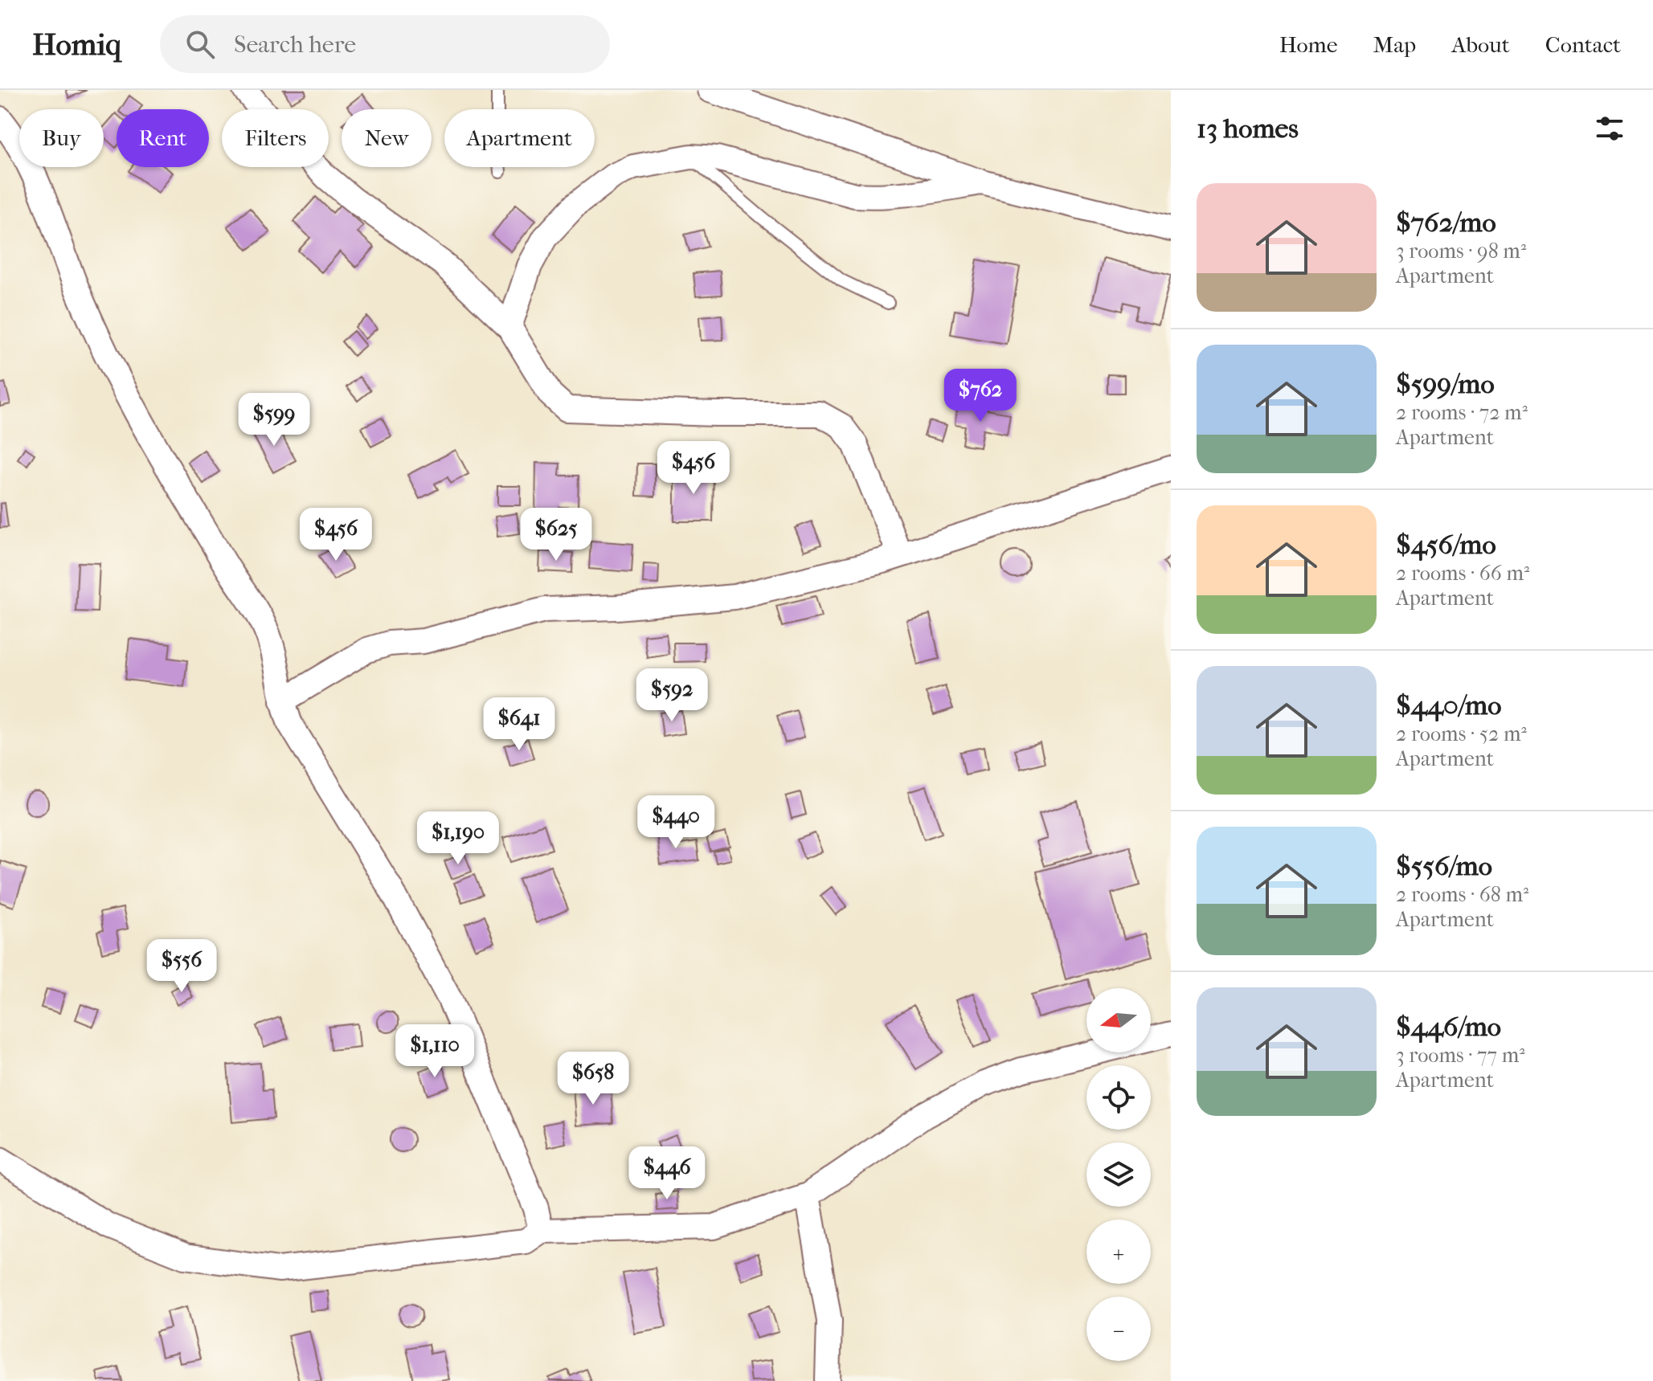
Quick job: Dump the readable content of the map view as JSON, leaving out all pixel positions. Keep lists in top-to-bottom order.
{
  "north": "left",
  "page": {
    "header": "Homiq",
    "search": "Search here",
    "nav": [
      "Home",
      "Map",
      "About",
      "Contact"
    ],
    "heading": "13 homes",
    "chip": [
      "Buy",
      "Rent",
      "Filters",
      "New",
      "Apartment"
    ],
    "list": [
      {
        "name": "$762/mo",
        "note": "3 rooms · 98 m² · Apartment"
      },
      {
        "name": "$599/mo",
        "note": "2 rooms · 72 m² · Apartment"
      },
      {
        "name": "$456/mo",
        "note": "2 rooms · 66 m² · Apartment"
      },
      {
        "name": "$440/mo",
        "note": "2 rooms · 52 m² · Apartment"
      },
      {
        "name": "$556/mo",
        "note": "2 rooms · 68 m² · Apartment"
      },
      {
        "name": "$446/mo",
        "note": "3 rooms · 77 m² · Apartment"
      }
    ],
    "price": [
      "$762",
      "$599",
      "$456",
      "$456",
      "$625",
      "$592",
      "$641",
      "$440",
      "$1,190",
      "$556",
      "$1,110",
      "$658",
      "$446"
    ],
    "map_buttons": ["+", "−"]
  }
}
